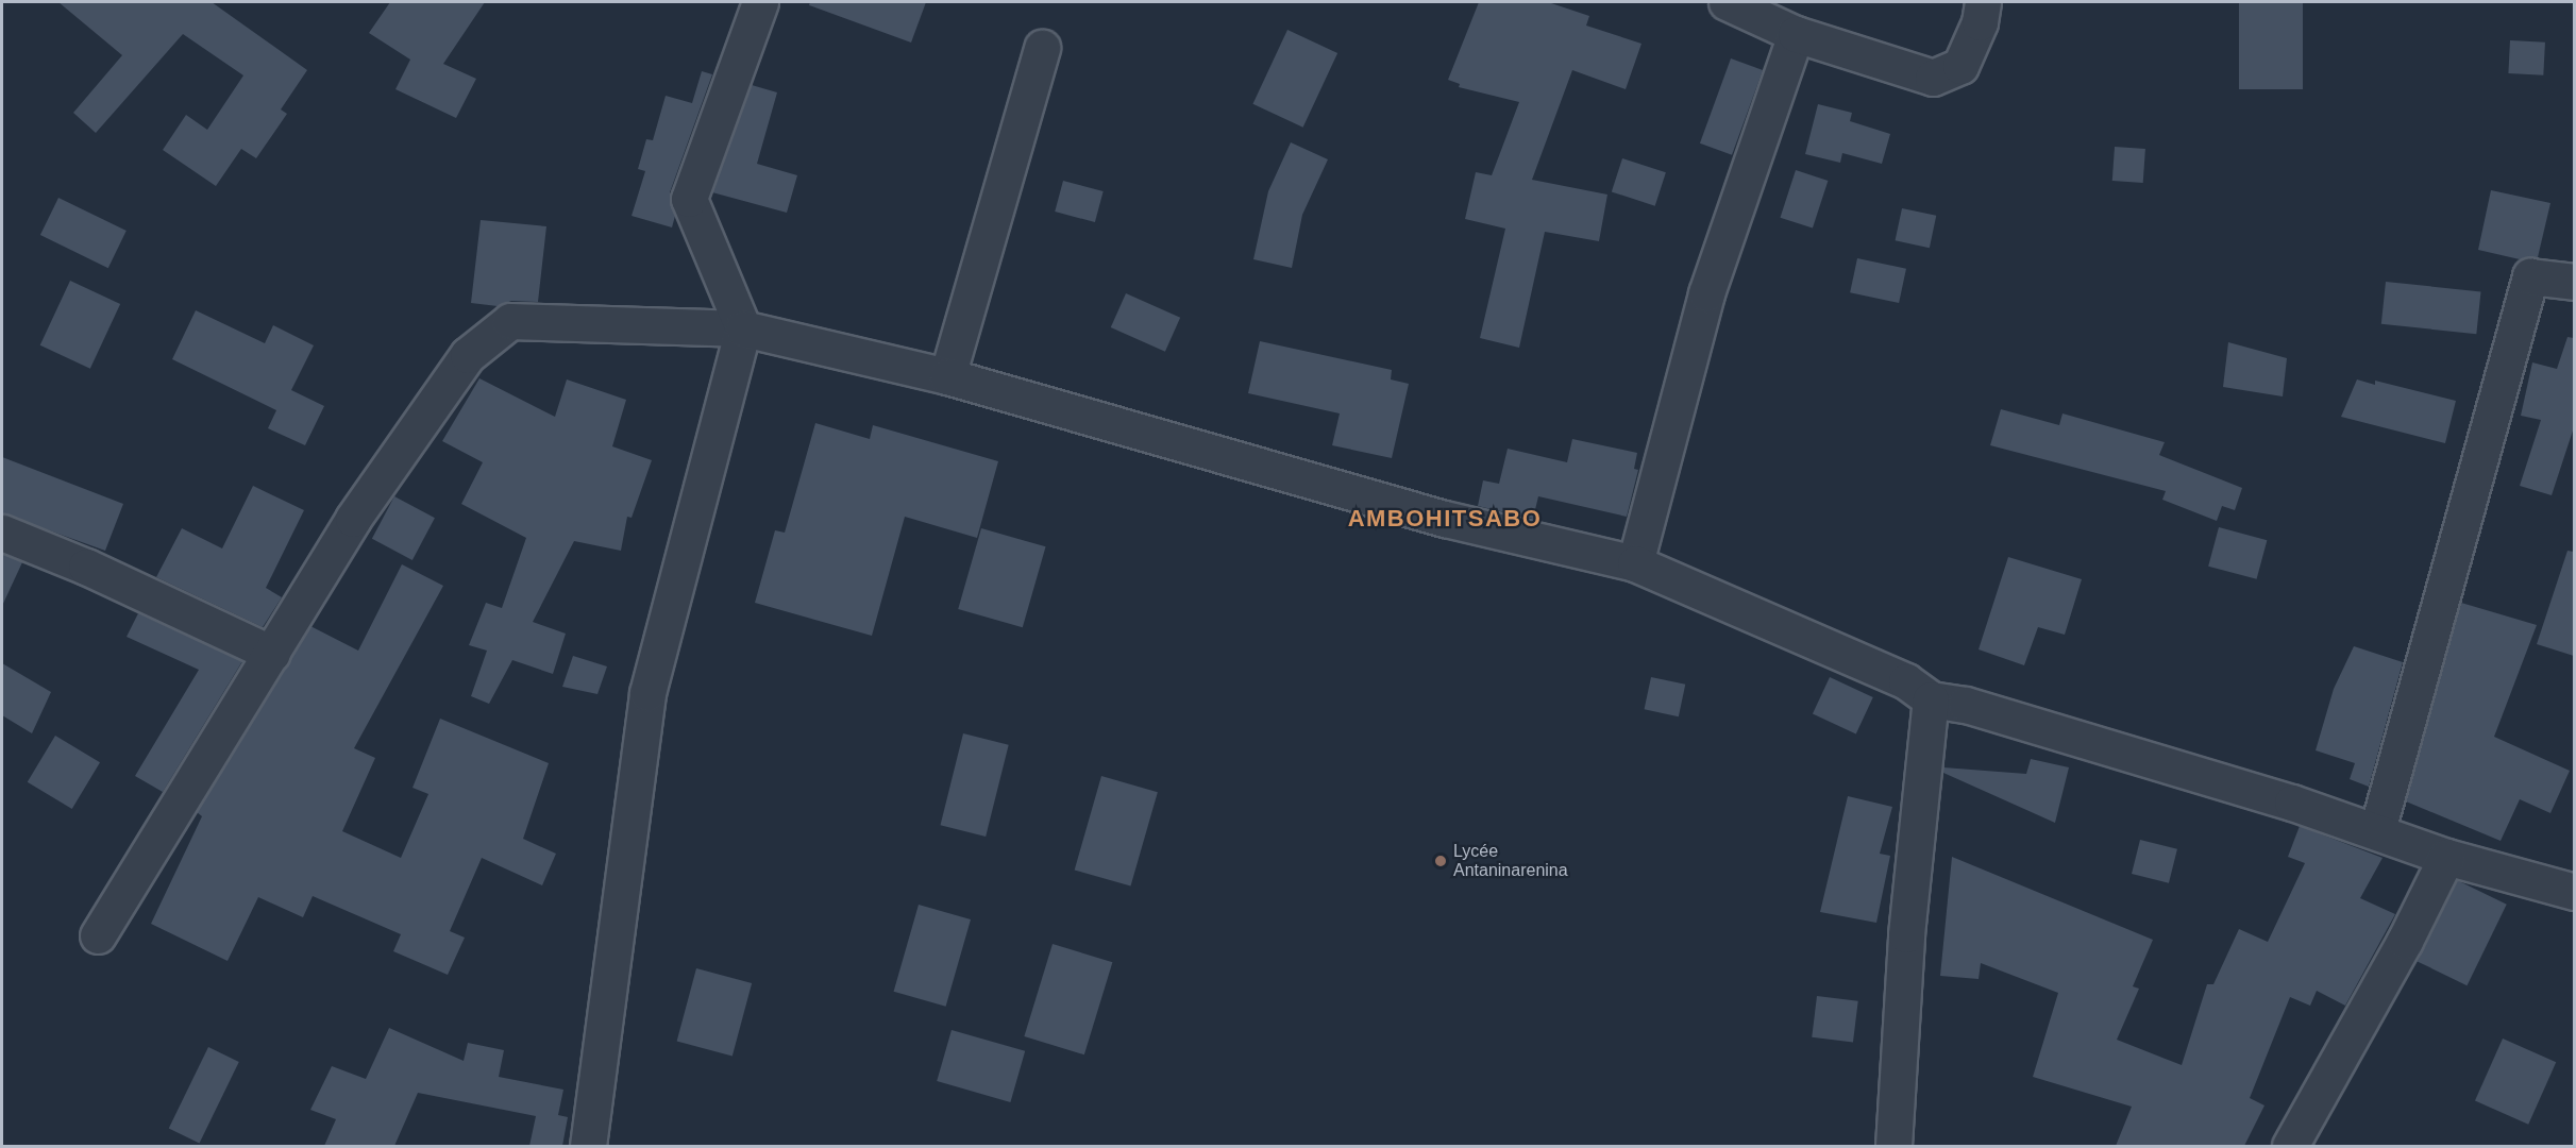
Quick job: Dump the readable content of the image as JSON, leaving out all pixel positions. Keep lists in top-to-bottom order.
{
  "districts": ["AMBOHITSABO"],
  "places": ["Lycée Antaninarenina"]
}
